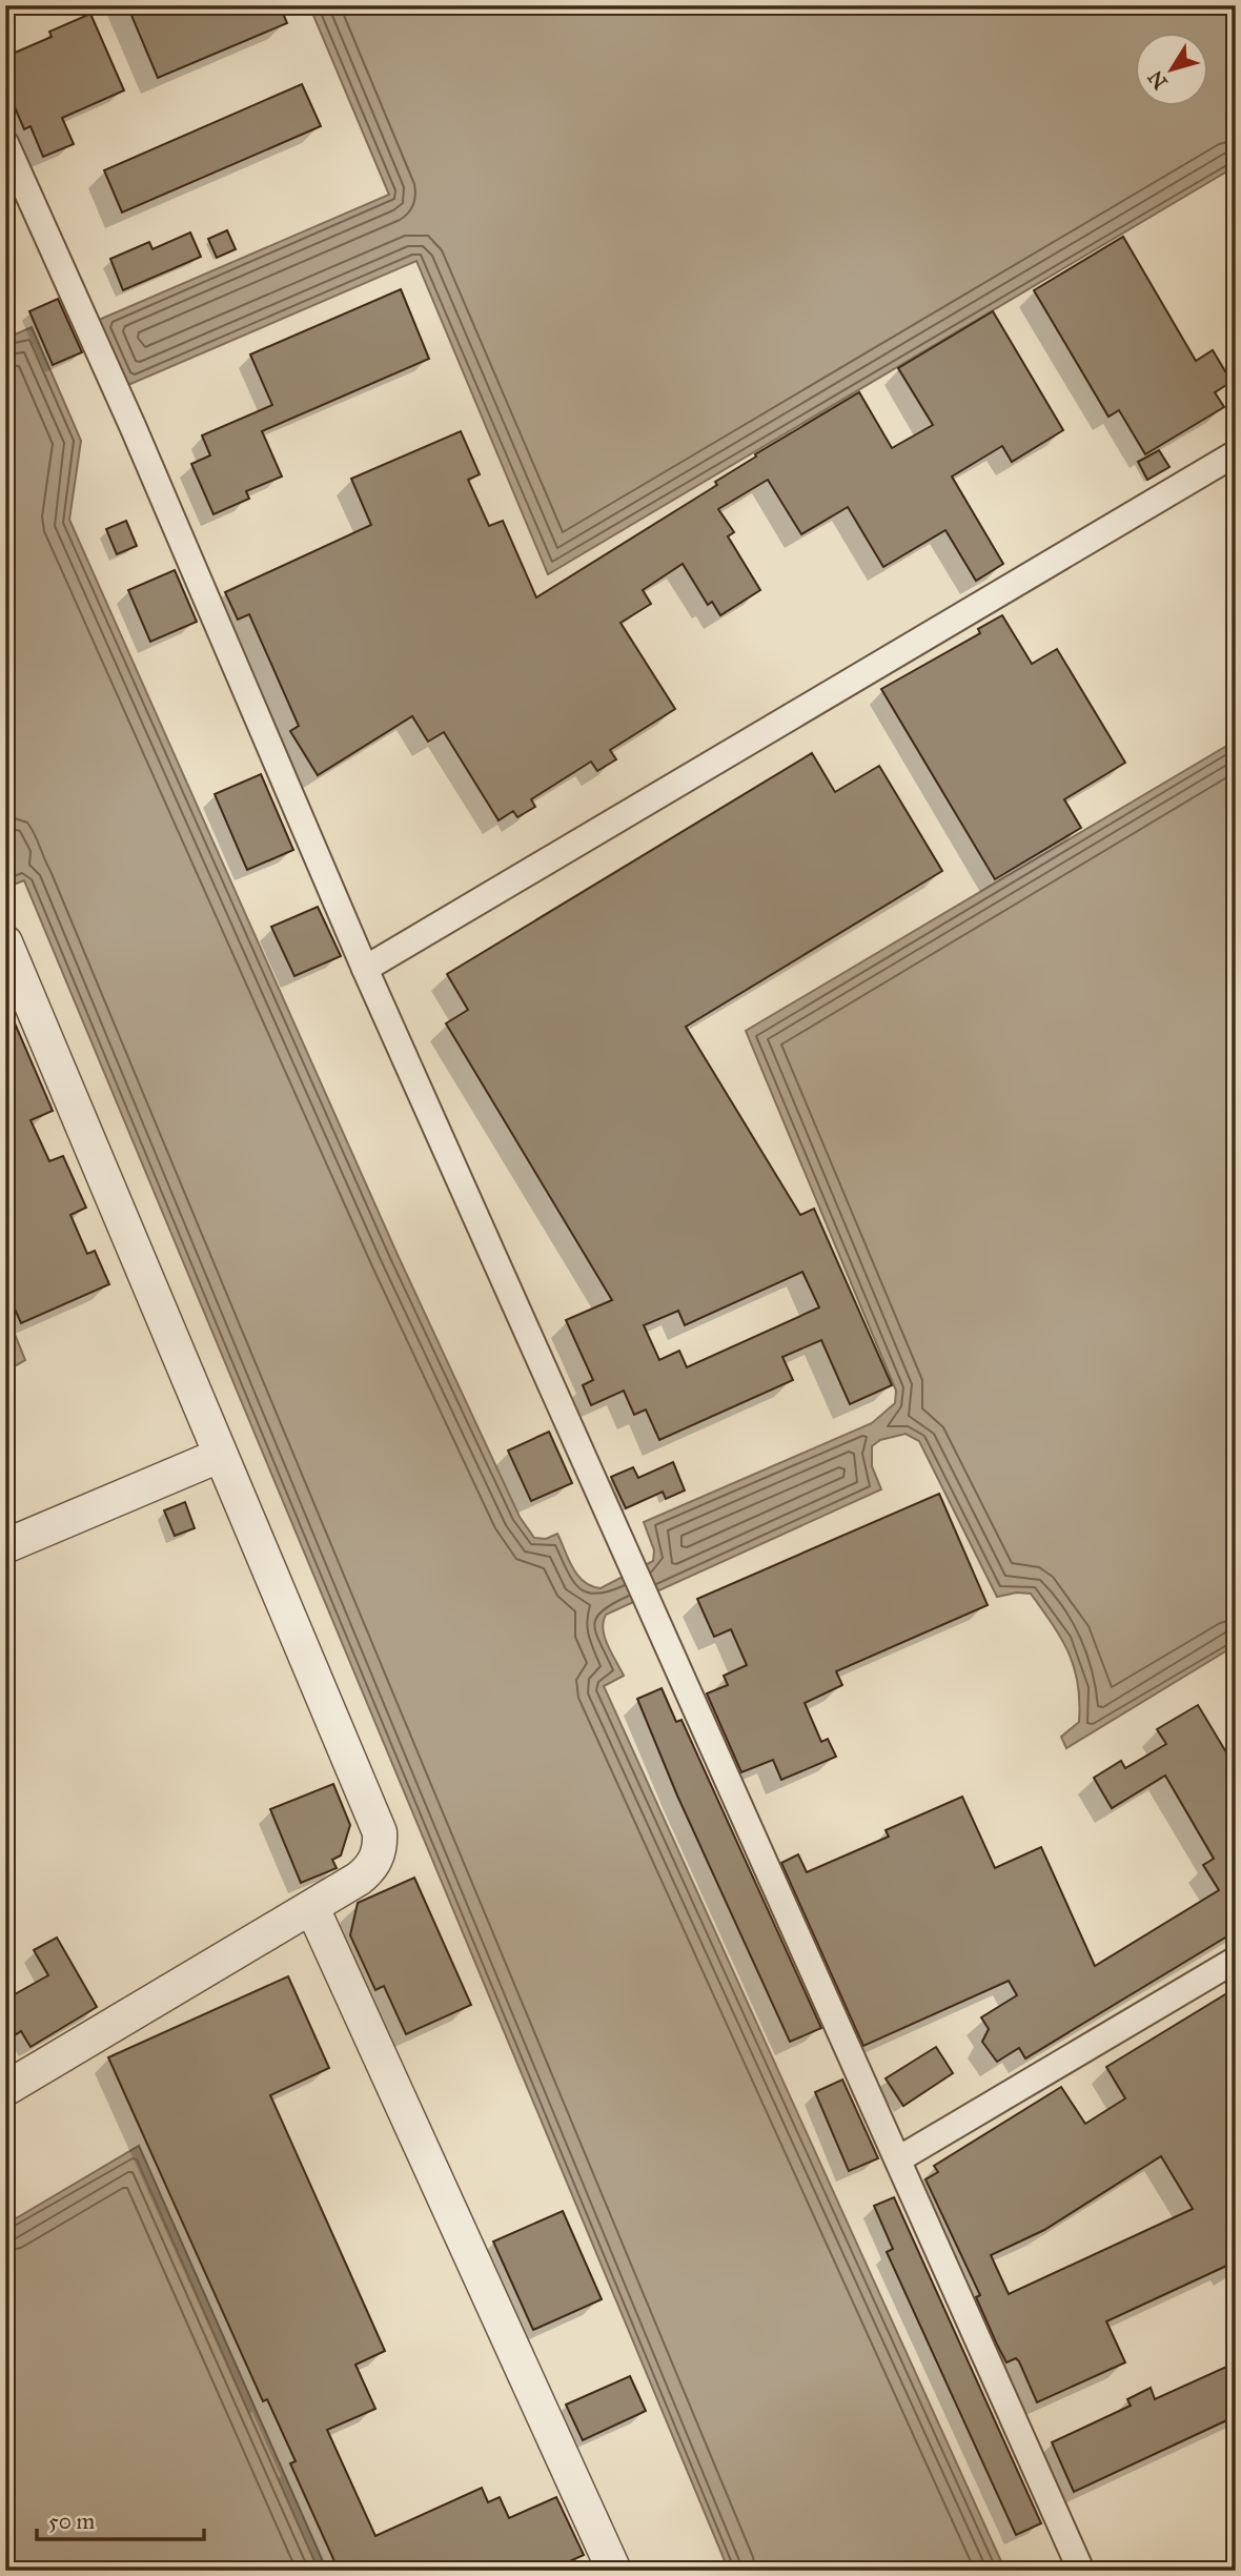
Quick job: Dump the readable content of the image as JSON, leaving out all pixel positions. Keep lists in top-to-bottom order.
{
  "scale_bar": "50 m",
  "north": "bottom left"
}
